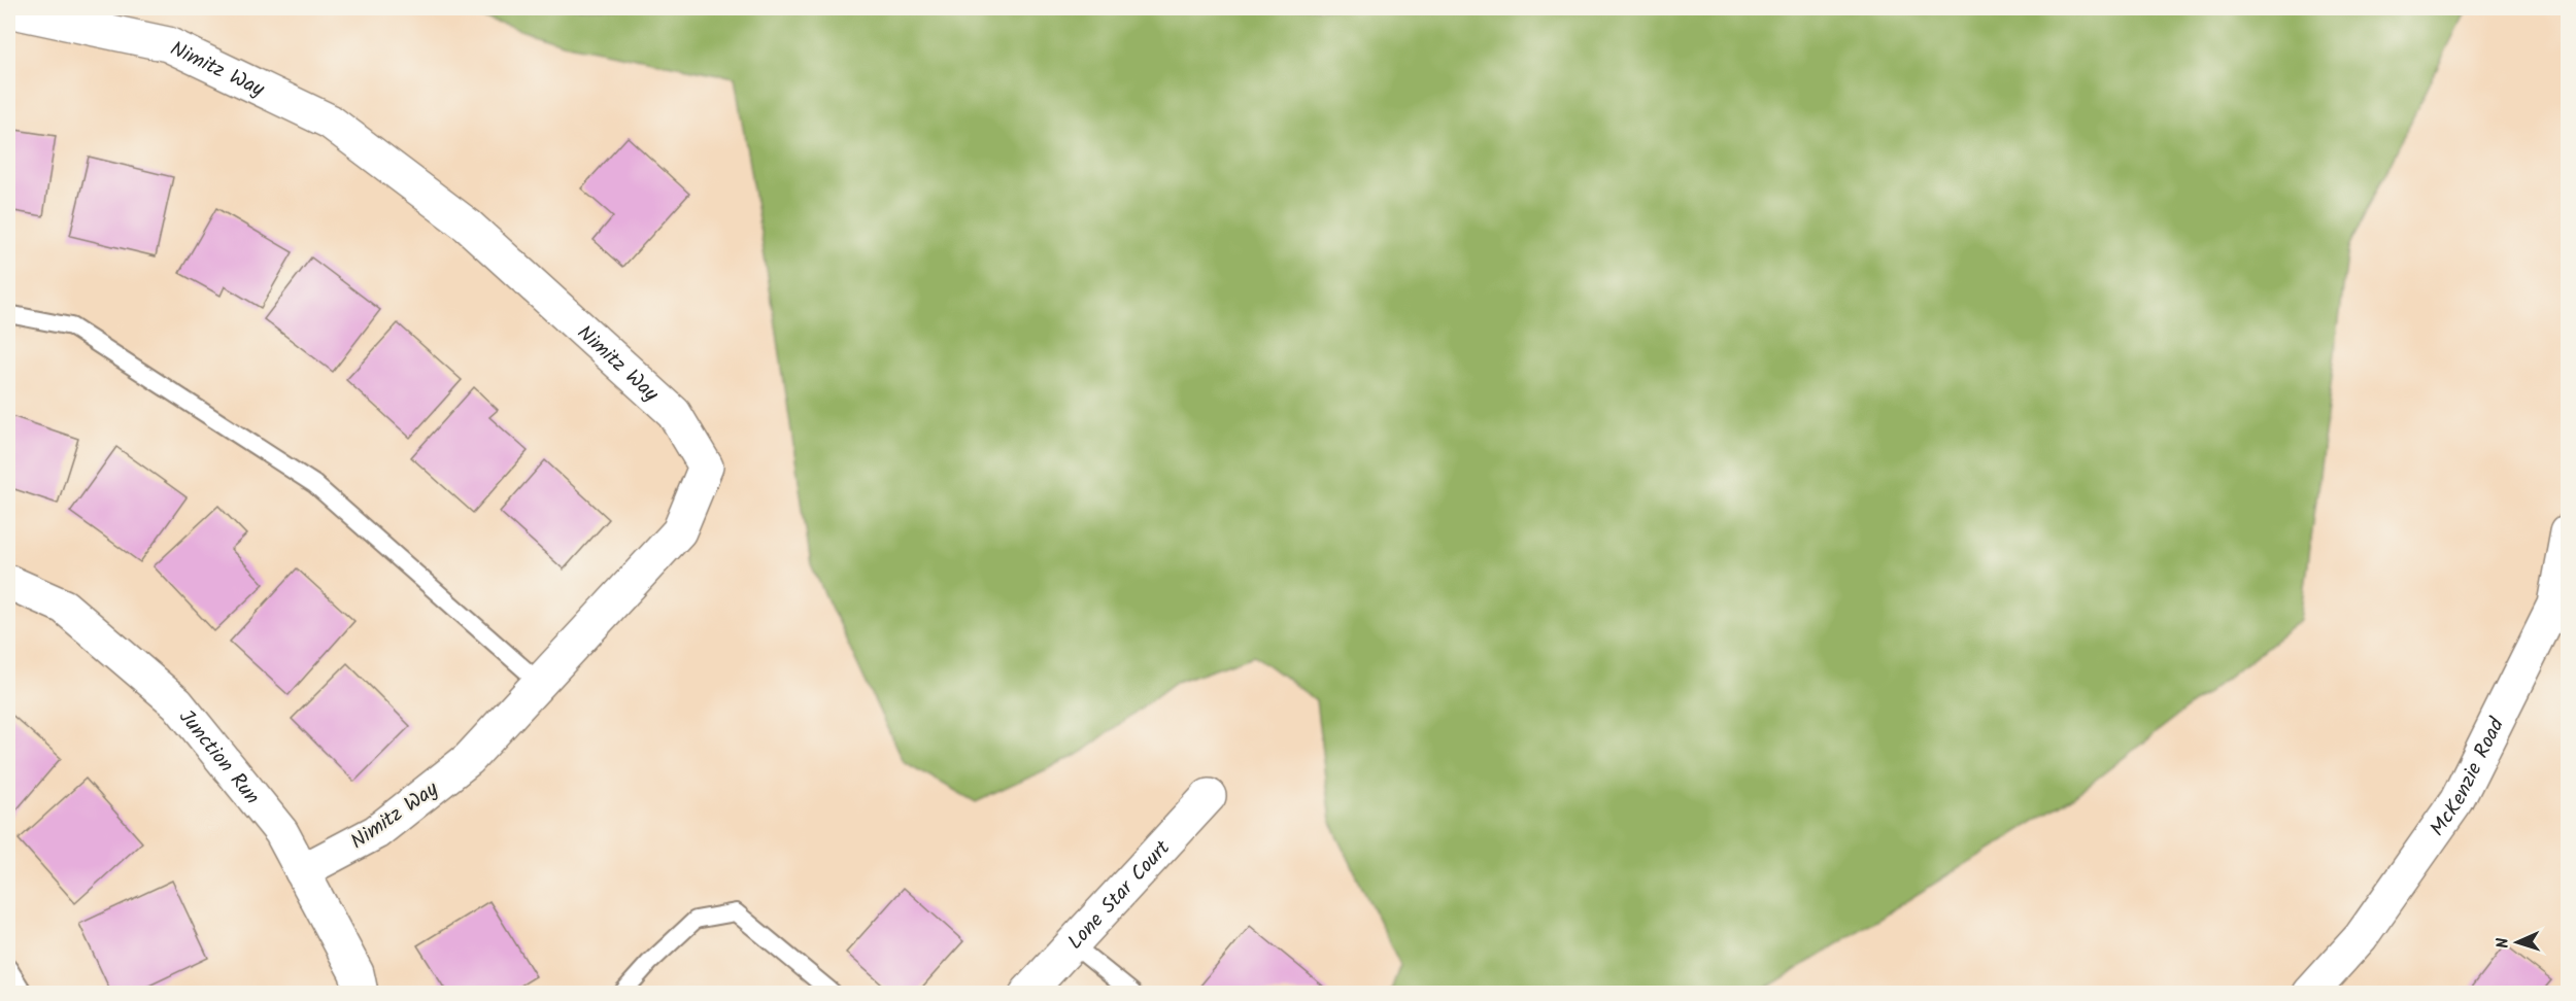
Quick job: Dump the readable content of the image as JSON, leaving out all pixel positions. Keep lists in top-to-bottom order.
{
  "streets": {
    "street": [
      "Nimitz Way",
      "Junction Run",
      "McKenzie Road",
      "Lone Star Court"
    ]
  },
  "crossings": [
    ["Nimitz Way", "Junction Run"]
  ],
  "north": "left"
}
